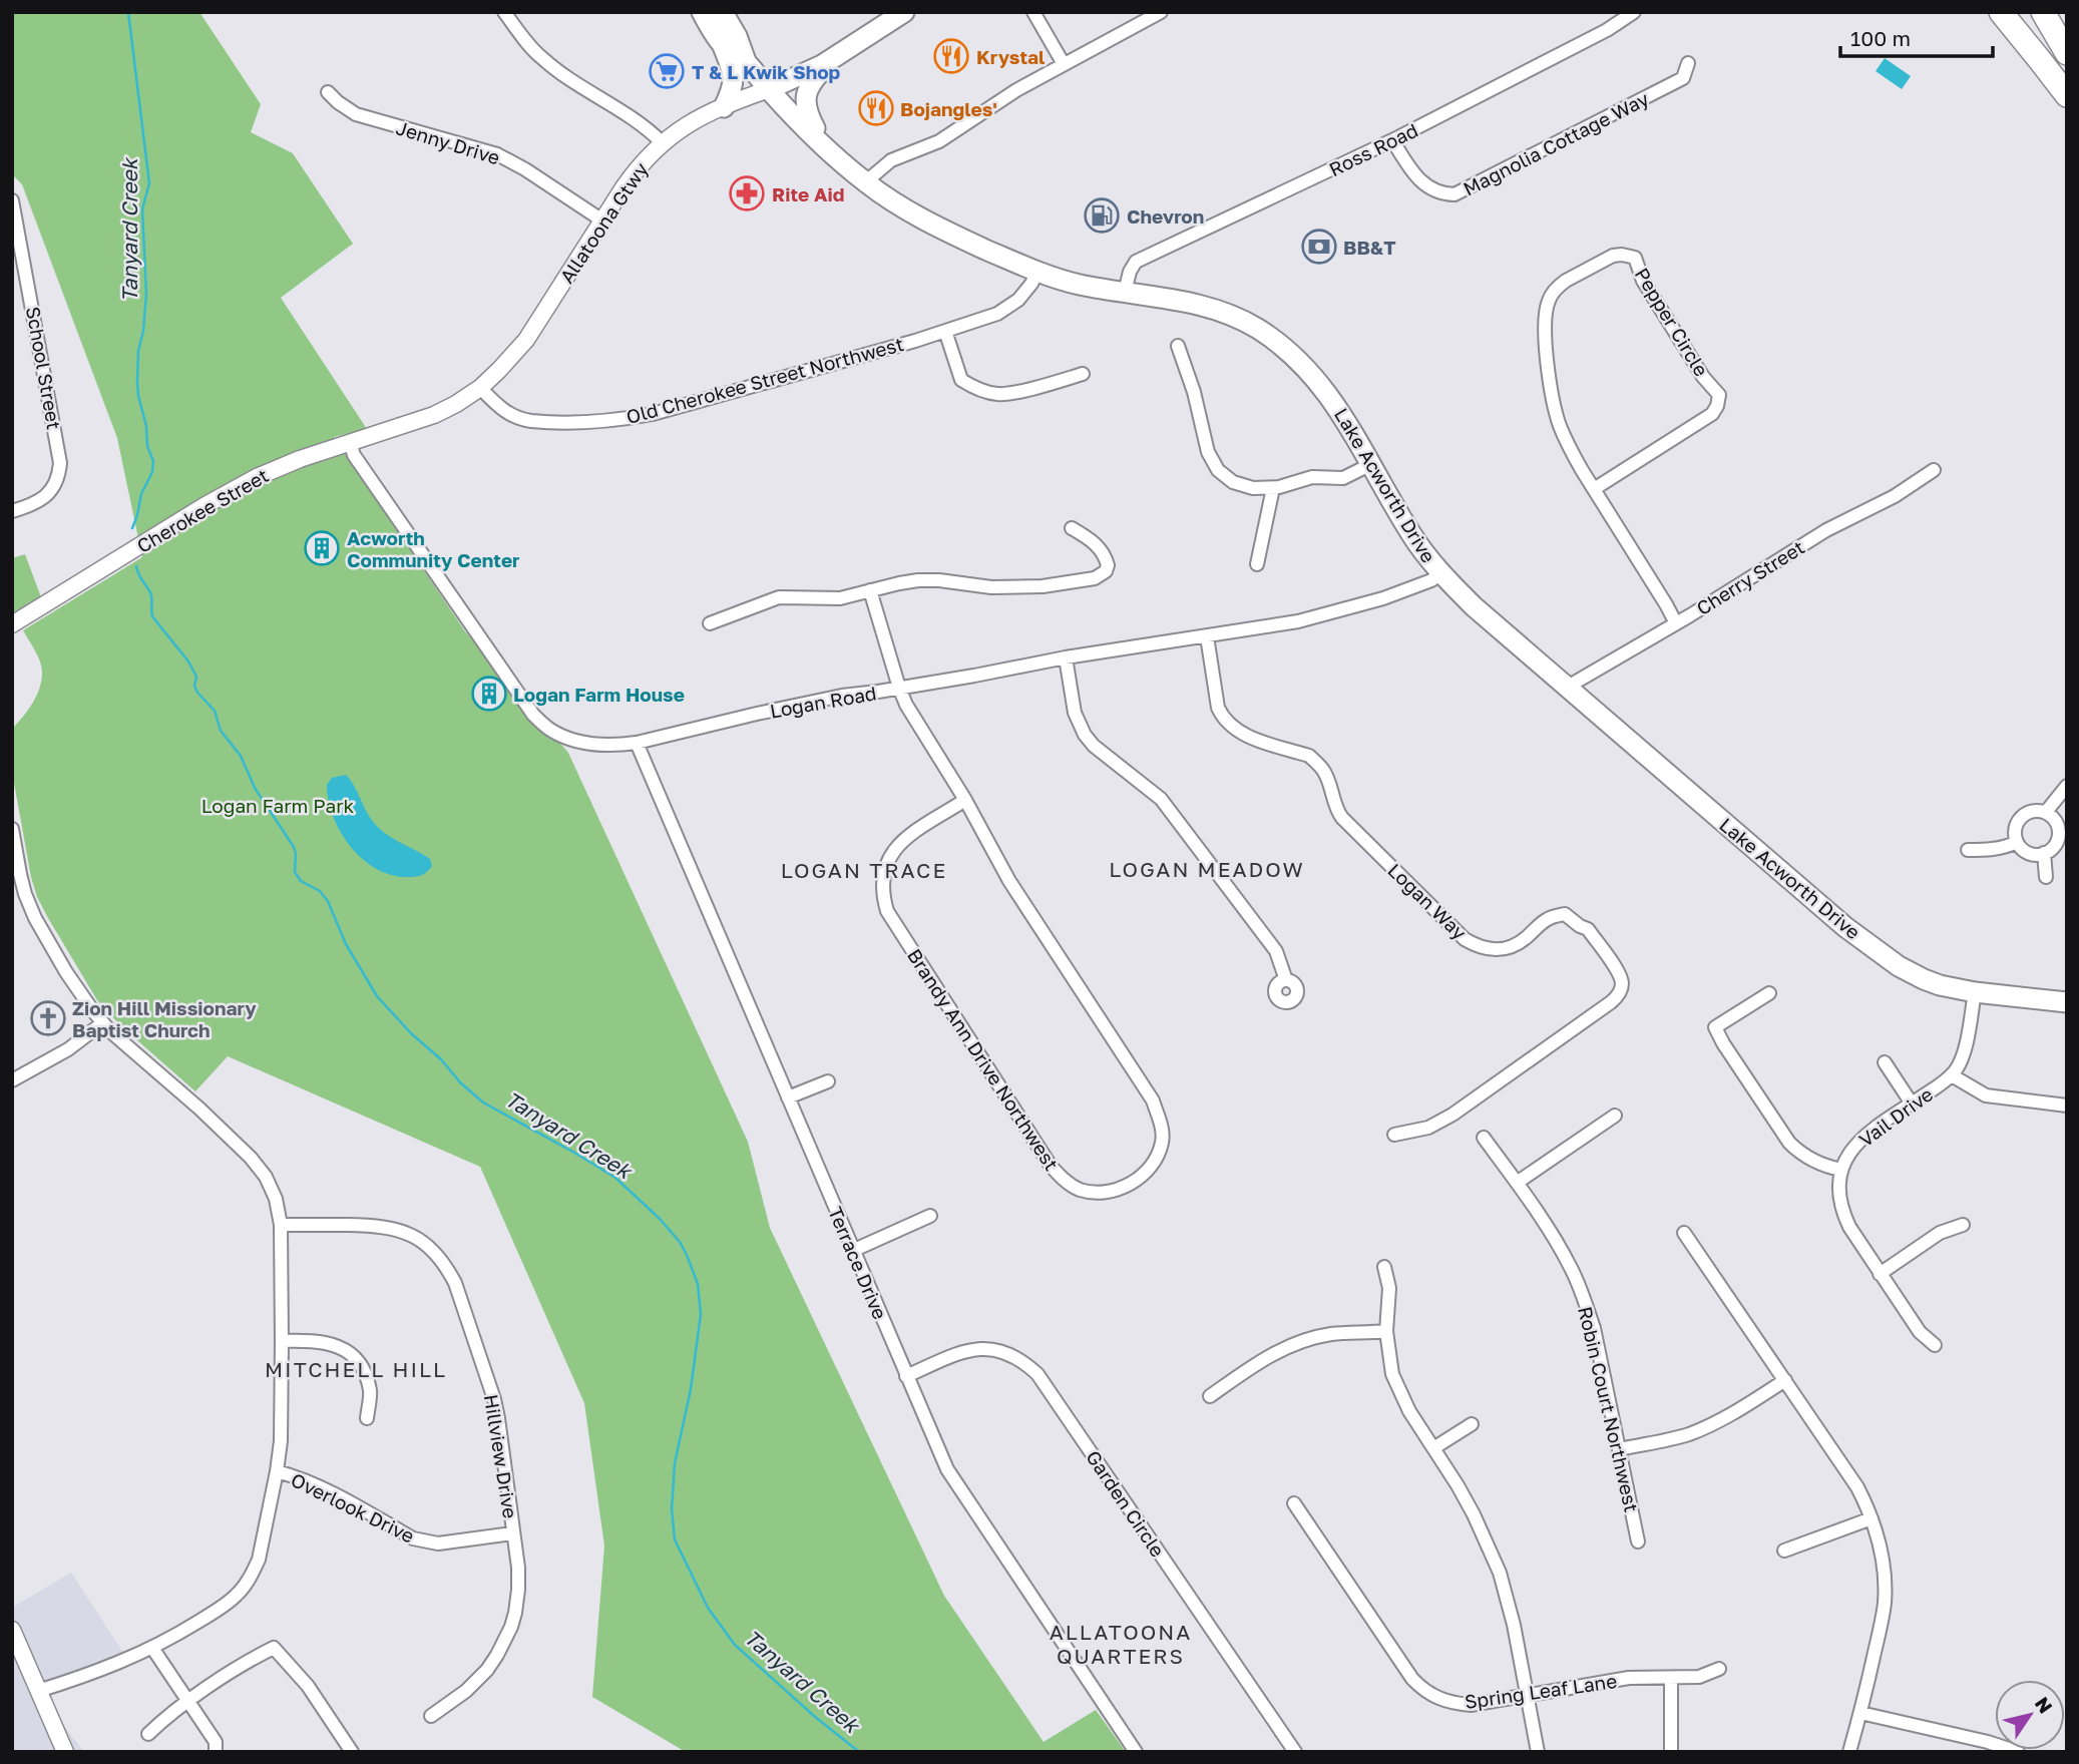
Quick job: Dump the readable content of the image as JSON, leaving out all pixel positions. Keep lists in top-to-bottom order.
{
  "streets": {
    "main road": ["Allatoona Gtwy", "Lake Acworth Drive"],
    "street": [
      "Jenny Drive",
      "Magnolia Cottage Way",
      "Ross Road",
      "Pepper Circle",
      "School Street",
      "Old Cherokee Street Northwest",
      "Cherokee Street",
      "Cherry Street",
      "Logan Road",
      "Logan Way",
      "Brandy Ann Drive Northwest",
      "Vail Drive",
      "Terrace Drive",
      "Robin Court Northwest",
      "Hillview Drive",
      "Garden Circle",
      "Overlook Drive",
      "Spring Leaf Lane"
    ]
  },
  "crossings": [
    ["Jenny Drive", "Allatoona Gtwy"],
    ["Magnolia Cottage Way", "Ross Road"],
    ["Ross Road", "Lake Acworth Drive"],
    ["Allatoona Gtwy", "Old Cherokee Street Northwest"],
    ["Allatoona Gtwy", "Lake Acworth Drive"],
    ["Allatoona Gtwy", "Cherokee Street"],
    ["Pepper Circle", "Cherry Street"],
    ["Old Cherokee Street Northwest", "Lake Acworth Drive"],
    ["Old Cherokee Street Northwest", "Cherokee Street"],
    ["Lake Acworth Drive", "Cherry Street"],
    ["Lake Acworth Drive", "Logan Road"],
    ["Lake Acworth Drive", "Vail Drive"],
    ["Cherokee Street", "Logan Road"],
    ["Logan Road", "Logan Way"],
    ["Logan Road", "Brandy Ann Drive Northwest"],
    ["Logan Road", "Terrace Drive"],
    ["Terrace Drive", "Garden Circle"],
    ["Hillview Drive", "Overlook Drive"]
  ],
  "districts": [
    "LOGAN MEADOW",
    "LOGAN TRACE",
    "MITCHELL HILL",
    "ALLATOONA QUARTERS"
  ],
  "water": ["Tanyard Creek"],
  "parks": ["Logan Farm Park"],
  "places": {
    "restaurant": ["Krystal", "Bojangles'"],
    "supermarket": ["T & L Kwik Shop"],
    "pharmacy": ["Rite Aid"],
    "fuel station": ["Chevron"],
    "bank": ["BB&T"],
    "building": ["Acworth Community Center", "Logan Farm House"],
    "church": ["Zion Hill Missionary Baptist Church"]
  },
  "scale_bar": "100 m",
  "north": "top right"
}
